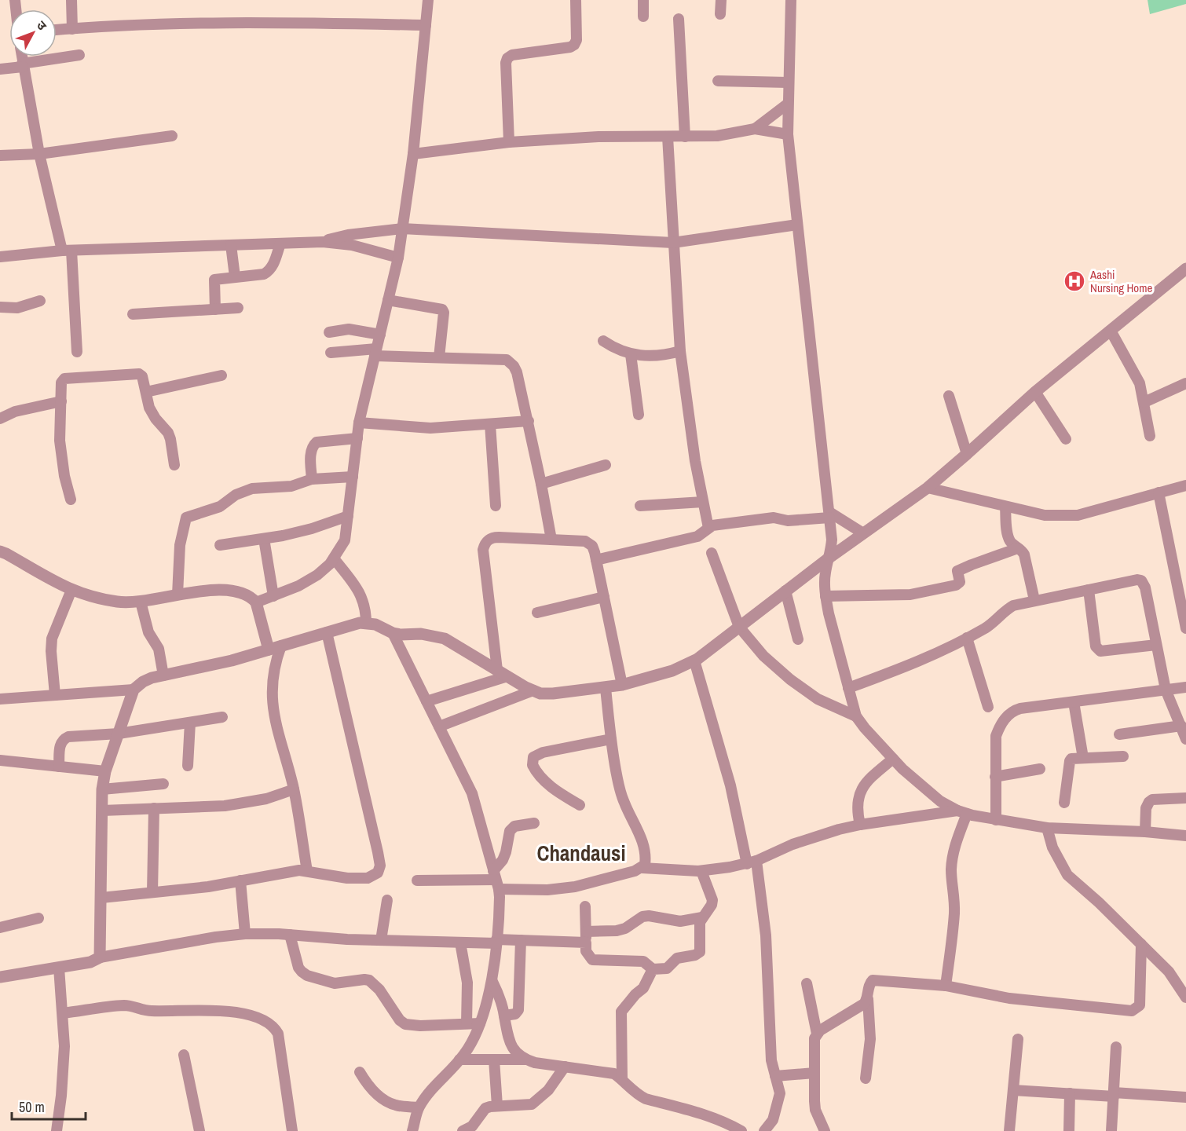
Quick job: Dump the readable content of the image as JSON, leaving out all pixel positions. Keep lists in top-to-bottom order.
{
  "districts": ["Chandausi"],
  "places": {
    "hospital": ["Aashi Nursing Home"]
  },
  "scale_bar": "50 m",
  "north": "top right"
}
